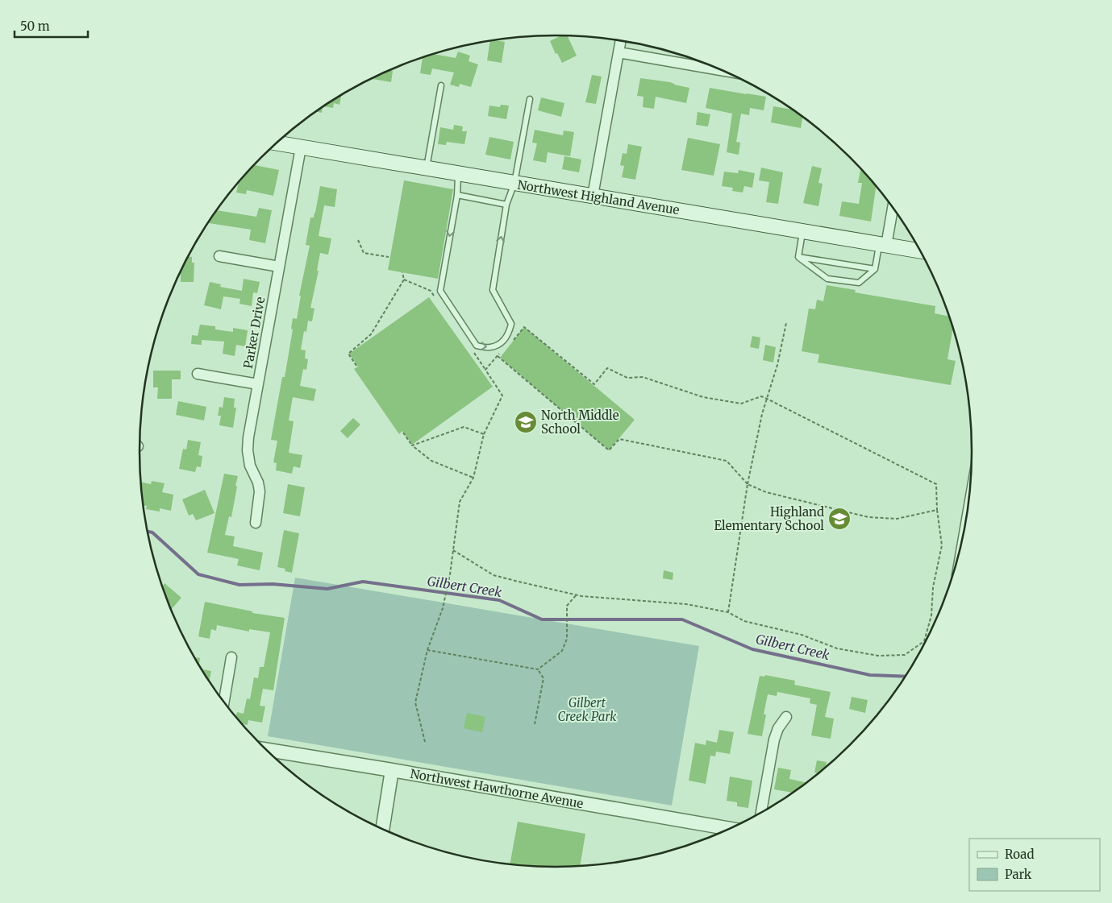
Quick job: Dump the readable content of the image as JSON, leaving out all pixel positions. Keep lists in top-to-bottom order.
{
  "streets": {
    "main road": ["Northwest Highland Avenue"],
    "street": ["Parker Drive", "Northwest Hawthorne Avenue"]
  },
  "crossings": [
    ["Northwest Highland Avenue", "Parker Drive"]
  ],
  "water": ["Gilbert Creek"],
  "parks": ["Gilbert Creek Park"],
  "places": {
    "school or university": ["North Middle School", "Highland Elementary School"]
  },
  "legend": ["Road", "Park"],
  "scale_bar": "50 m"
}
